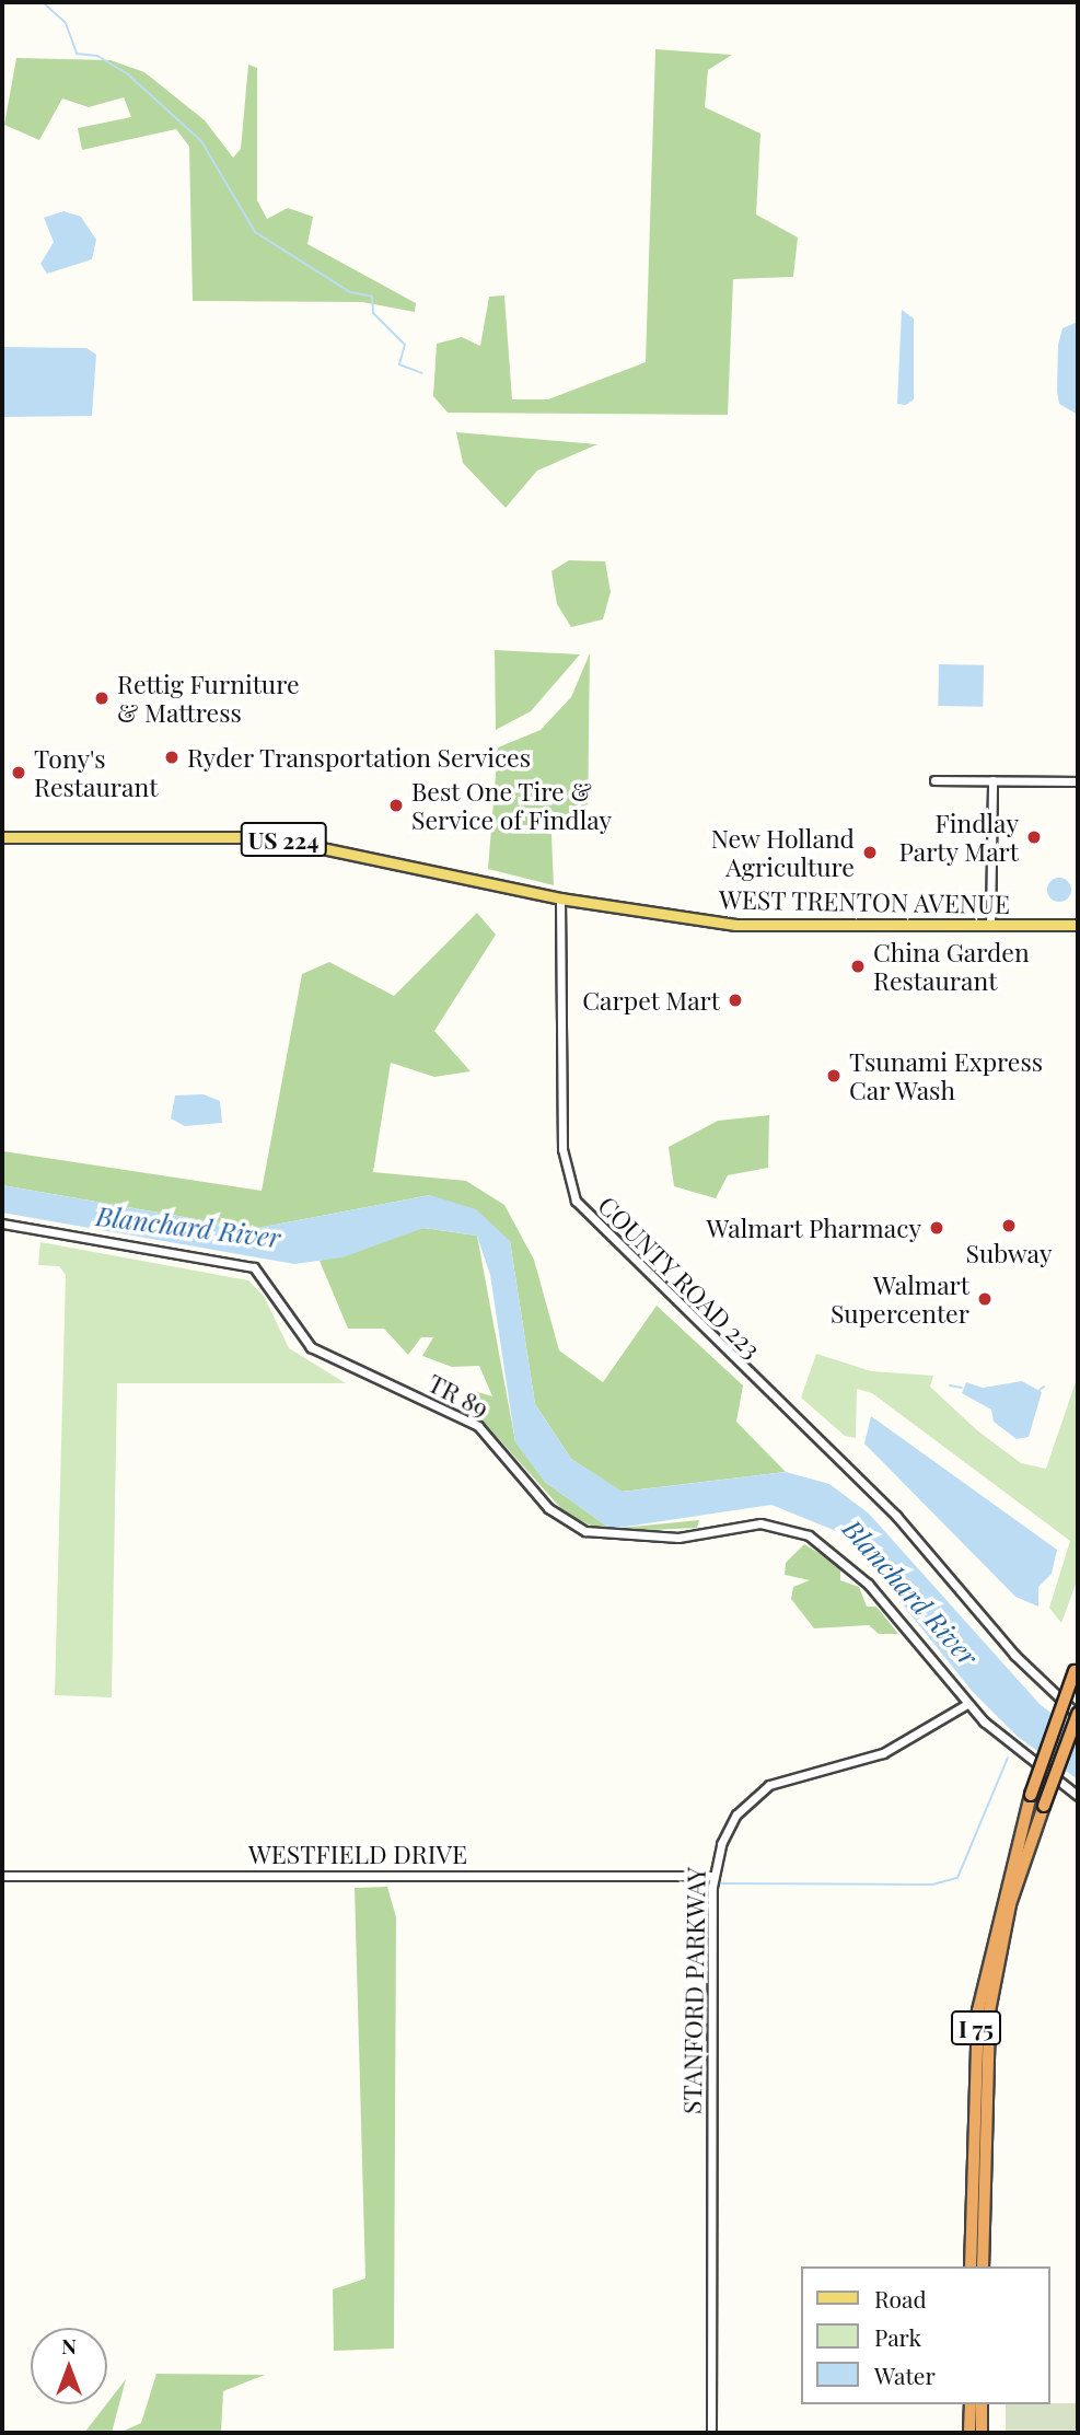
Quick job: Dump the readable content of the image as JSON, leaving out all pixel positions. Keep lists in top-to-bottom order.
{
  "streets": {
    "highway": ["I 75"],
    "main road": ["US 224", "WEST TRENTON AVENUE"],
    "street": [
      "COUNTY ROAD 223",
      "TR 89",
      "WESTFIELD DRIVE",
      "STANFORD PARKWAY"
    ]
  },
  "crossings": [
    ["US 224", "WEST TRENTON AVENUE"],
    ["US 224", "COUNTY ROAD 223"],
    ["WEST TRENTON AVENUE", "COUNTY ROAD 223"],
    ["COUNTY ROAD 223", "I 75"],
    ["TR 89", "STANFORD PARKWAY"],
    ["WESTFIELD DRIVE", "STANFORD PARKWAY"]
  ],
  "water": ["Blanchard River"],
  "places": [
    "Rettig Furniture & Mattress",
    "Ryder Transportation Services",
    "Tony's Restaurant",
    "Best One Tire & Service of Findlay",
    "Findlay Party Mart",
    "New Holland Agriculture",
    "China Garden Restaurant",
    "Carpet Mart",
    "Tsunami Express Car Wash",
    "Subway",
    "Walmart Pharmacy",
    "Walmart Supercenter"
  ],
  "legend": ["Road", "Park", "Water"],
  "north": "top"
}
